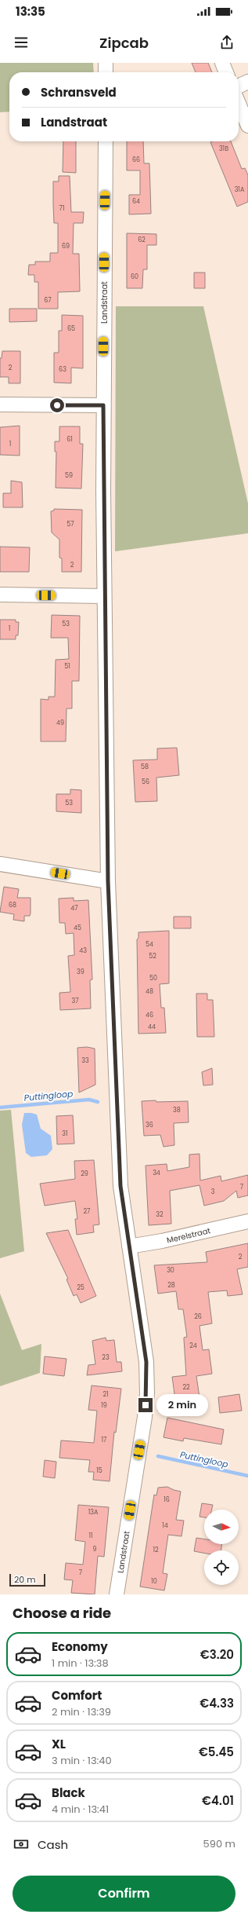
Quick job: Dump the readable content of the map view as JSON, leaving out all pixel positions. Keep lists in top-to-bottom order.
{
  "streets": {
    "street": ["Landstraat", "Merelstraat"]
  },
  "crossings": [
    ["Landstraat", "Merelstraat"]
  ],
  "water": ["Puttingloop"],
  "house_numbers": [
    "31B",
    "66",
    "31A",
    "64",
    "71",
    "62",
    "69",
    "60",
    "67",
    "65",
    "2",
    "63",
    "61",
    "1",
    "59",
    "57",
    "2",
    "53",
    "1",
    "51",
    "49",
    "58",
    "56",
    "53",
    "68",
    "47",
    "45",
    "54",
    "43",
    "52",
    "39",
    "50",
    "48",
    "37",
    "46",
    "44",
    "33",
    "38",
    "36",
    "31",
    "34",
    "29",
    "7",
    "3",
    "27",
    "32",
    "2",
    "30",
    "28",
    "25",
    "26",
    "24",
    "23",
    "22",
    "21",
    "19",
    "17",
    "15",
    "16",
    "13A",
    "14",
    "11",
    "9",
    "12",
    "7",
    "10"
  ],
  "scale_bar": "20 m",
  "north": "right",
  "page": {
    "status": "13:35",
    "header": "Zipcab",
    "banner": ["Schransveld", "Landstraat"],
    "bubble": "2 min",
    "scale": "20 m",
    "heading": "Choose a ride",
    "list": [
      {
        "name": "Economy",
        "note": "1 min · 13:38",
        "value": "€3.20"
      },
      {
        "name": "Comfort",
        "note": "2 min · 13:39",
        "value": "€4.33"
      },
      {
        "name": "XL",
        "note": "3 min · 13:40",
        "value": "€5.45"
      },
      {
        "name": "Black",
        "note": "4 min · 13:41",
        "value": "€4.01"
      }
    ],
    "pay": ["Cash", "590 m"],
    "buttons": "Confirm"
  }
}
